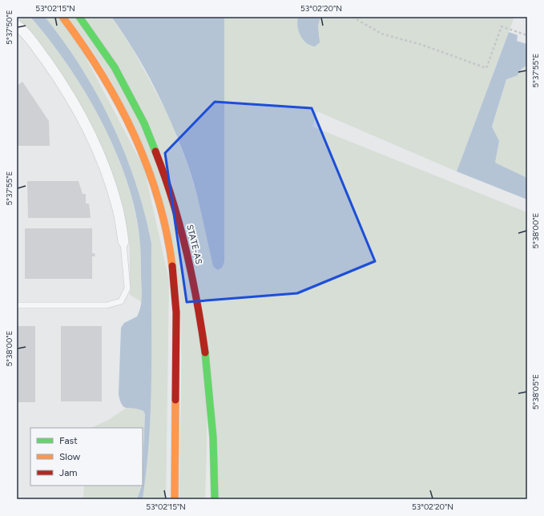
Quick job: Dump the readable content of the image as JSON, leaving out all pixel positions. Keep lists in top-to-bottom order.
{
  "streets": {
    "main road": ["STATE-AS"]
  },
  "legend": ["Fast", "Slow", "Jam"],
  "coordinates": [
    "53°02'15\"N",
    "53°02'20\"N",
    "5°37'50\"E",
    "5°37'55\"E",
    "5°38'00\"E",
    "5°38'05\"E"
  ]
}
